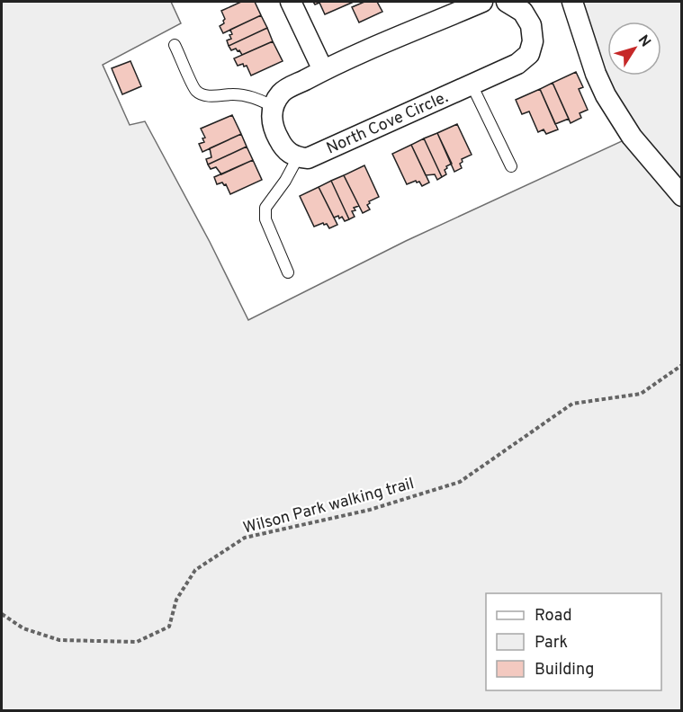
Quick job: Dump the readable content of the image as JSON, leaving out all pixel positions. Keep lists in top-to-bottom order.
{
  "streets": {
    "street": ["North Cove Circle."],
    "path": ["Wilson Park walking trail"]
  },
  "legend": ["Road", "Park", "Building"],
  "north": "top right"
}
